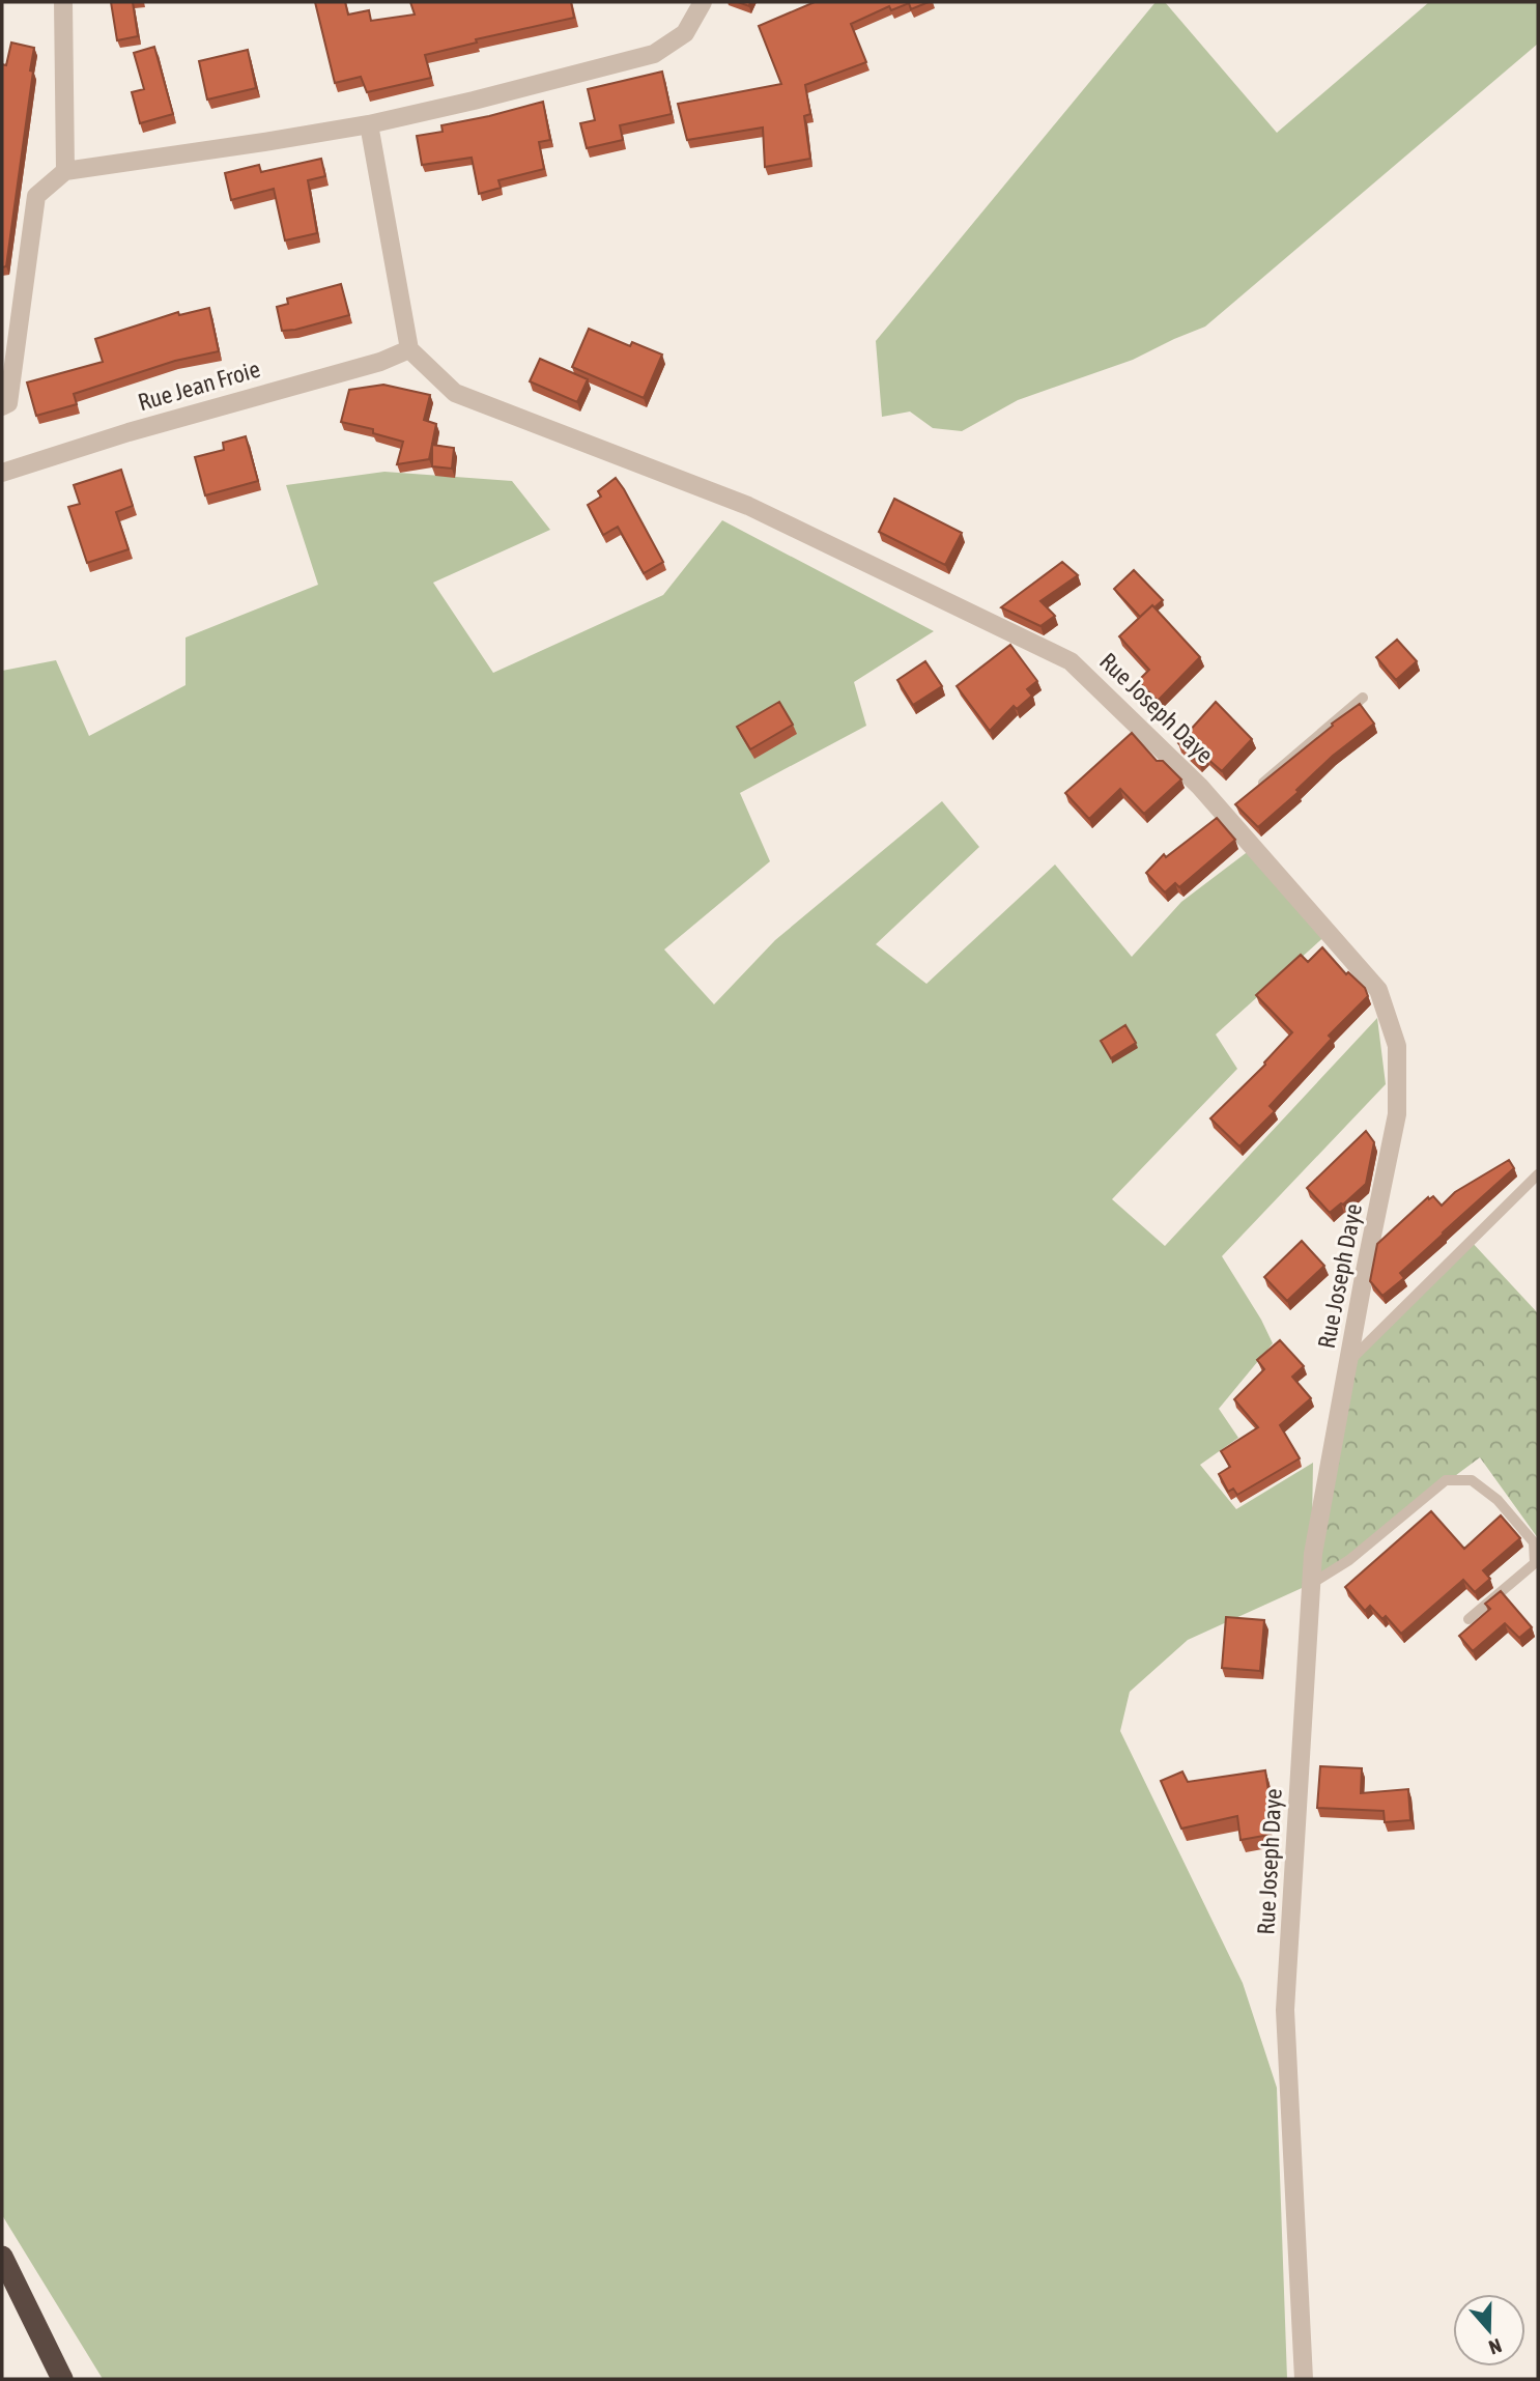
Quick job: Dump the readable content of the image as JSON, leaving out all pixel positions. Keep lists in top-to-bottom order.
{
  "streets": {
    "street": ["Rue Jean Froie", "Rue Joseph Daye"]
  },
  "crossings": [
    ["Rue Jean Froie", "Rue Joseph Daye"]
  ],
  "north": "bottom"
}
